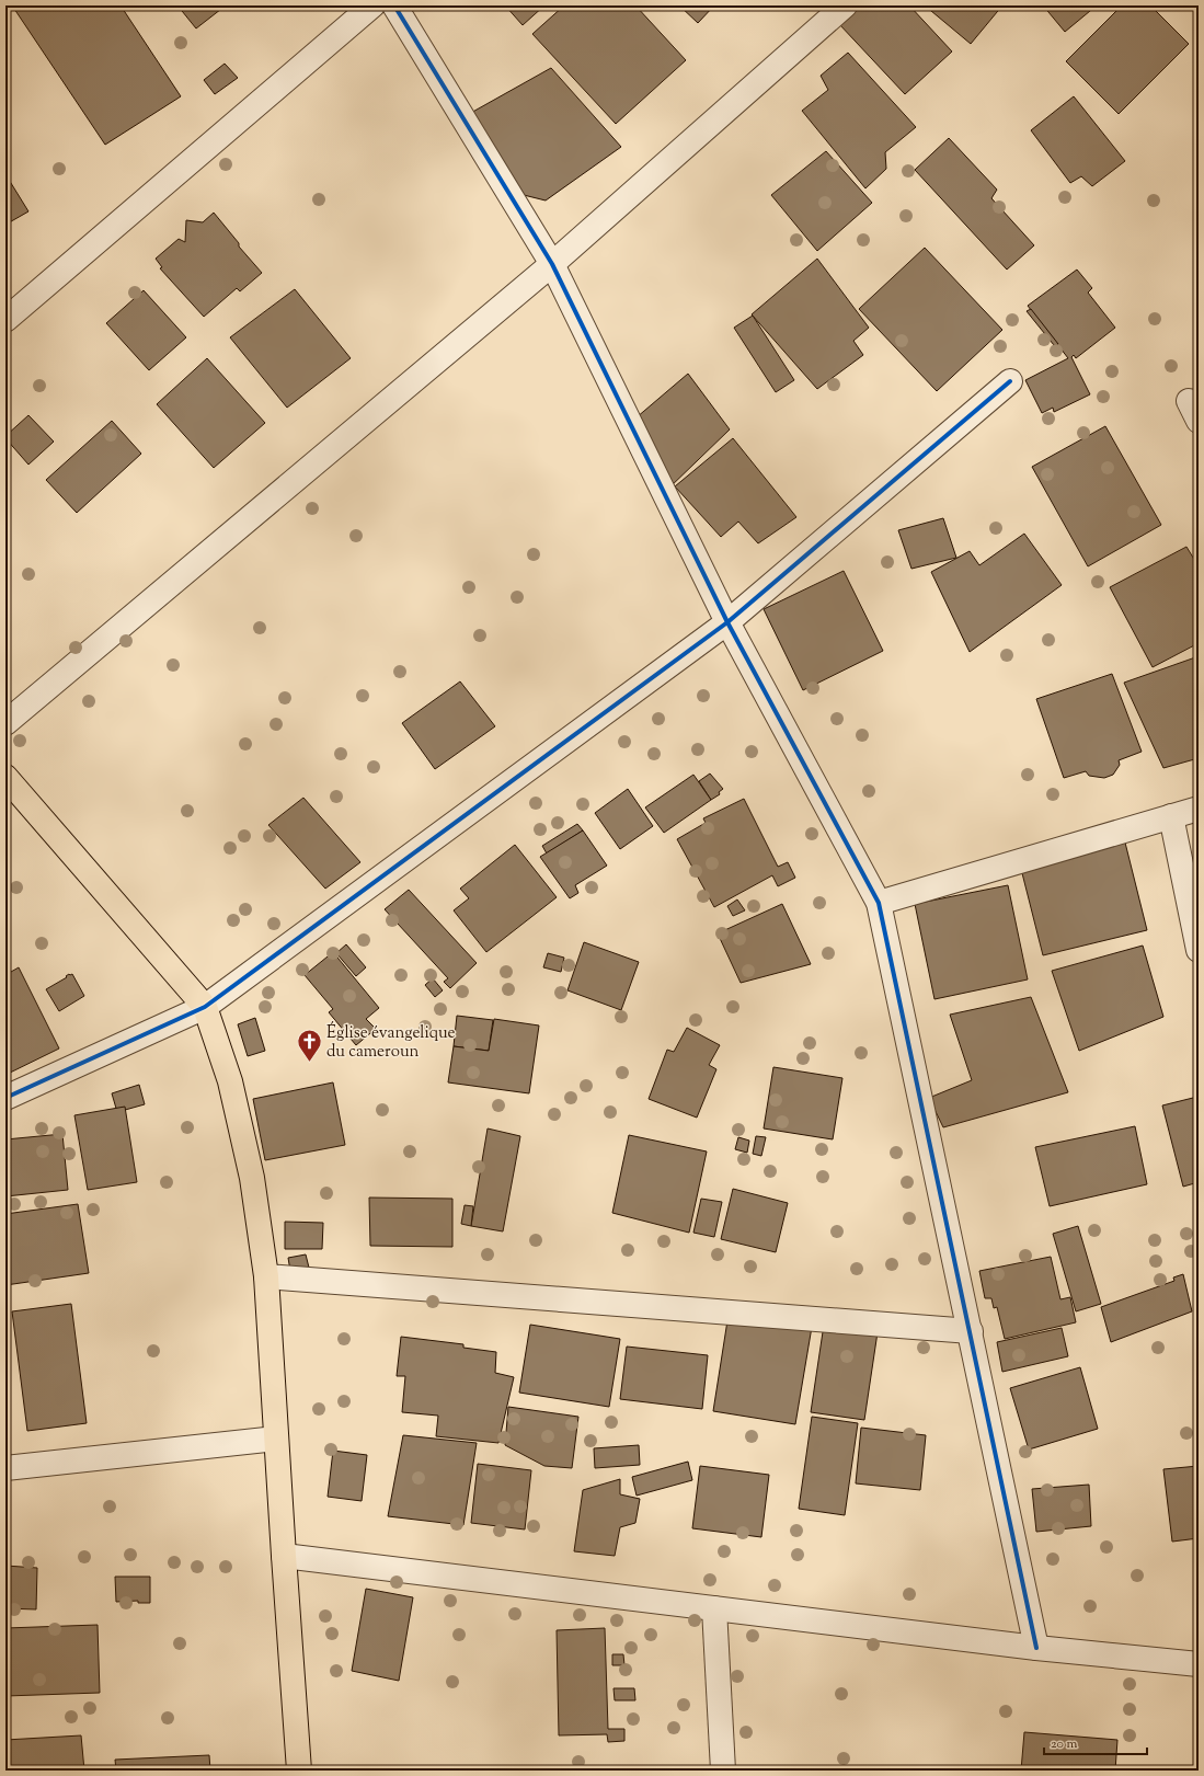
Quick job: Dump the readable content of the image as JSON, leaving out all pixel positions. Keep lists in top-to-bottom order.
{
  "places": {
    "church": ["Église évangelique du cameroun"]
  },
  "scale_bar": "20 m"
}
